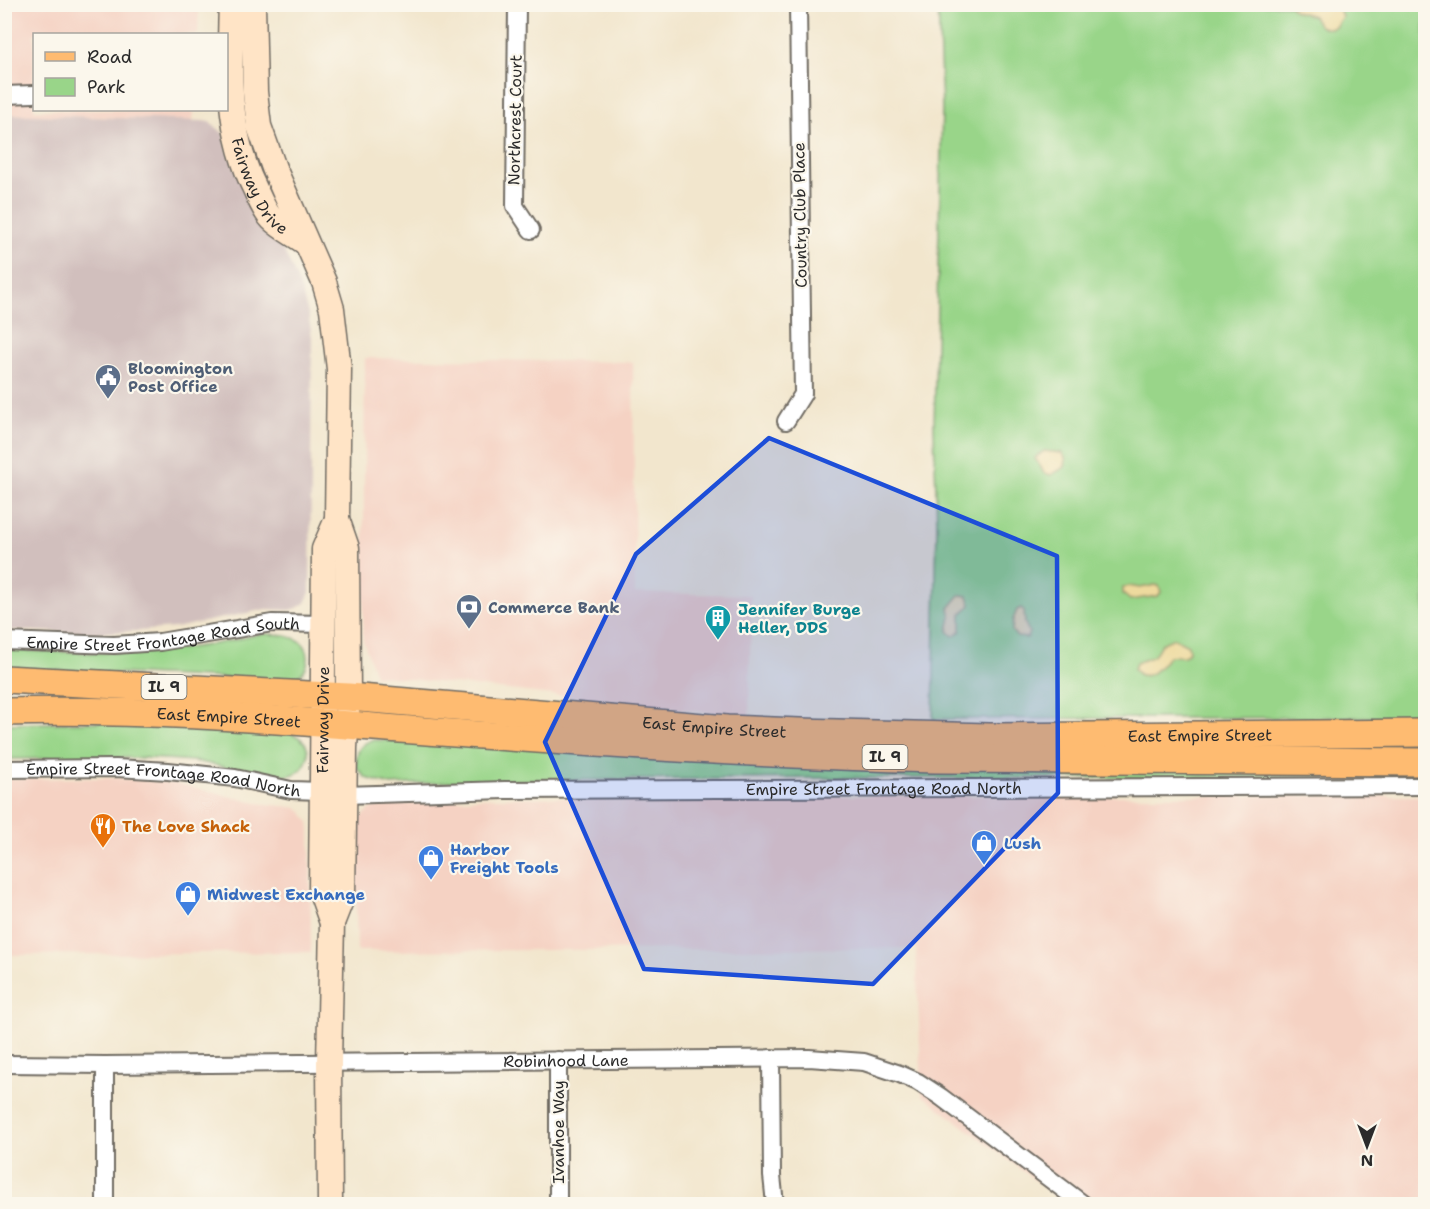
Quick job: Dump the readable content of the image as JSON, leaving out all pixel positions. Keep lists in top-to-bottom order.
{
  "streets": {
    "main road": ["Fairway Drive", "IL 9", "East Empire Street"],
    "street": [
      "Northcrest Court",
      "Country Club Place",
      "Empire Street Frontage Road South",
      "Empire Street Frontage Road North",
      "Robinhood Lane",
      "Ivanhoe Way"
    ]
  },
  "crossings": [
    ["Fairway Drive", "Empire Street Frontage Road South"],
    ["Fairway Drive", "East Empire Street"],
    ["Fairway Drive", "Empire Street Frontage Road North"],
    ["Fairway Drive", "Robinhood Lane"],
    ["Robinhood Lane", "Ivanhoe Way"]
  ],
  "places": {
    "public building": ["Bloomington Post Office"],
    "bank": ["Commerce Bank"],
    "building": ["Jennifer Burge Heller, DDS"],
    "restaurant": ["The Love Shack"],
    "shop": ["Lush", "Harbor Freight Tools", "Midwest Exchange"]
  },
  "legend": ["Road", "Park"],
  "north": "bottom"
}
